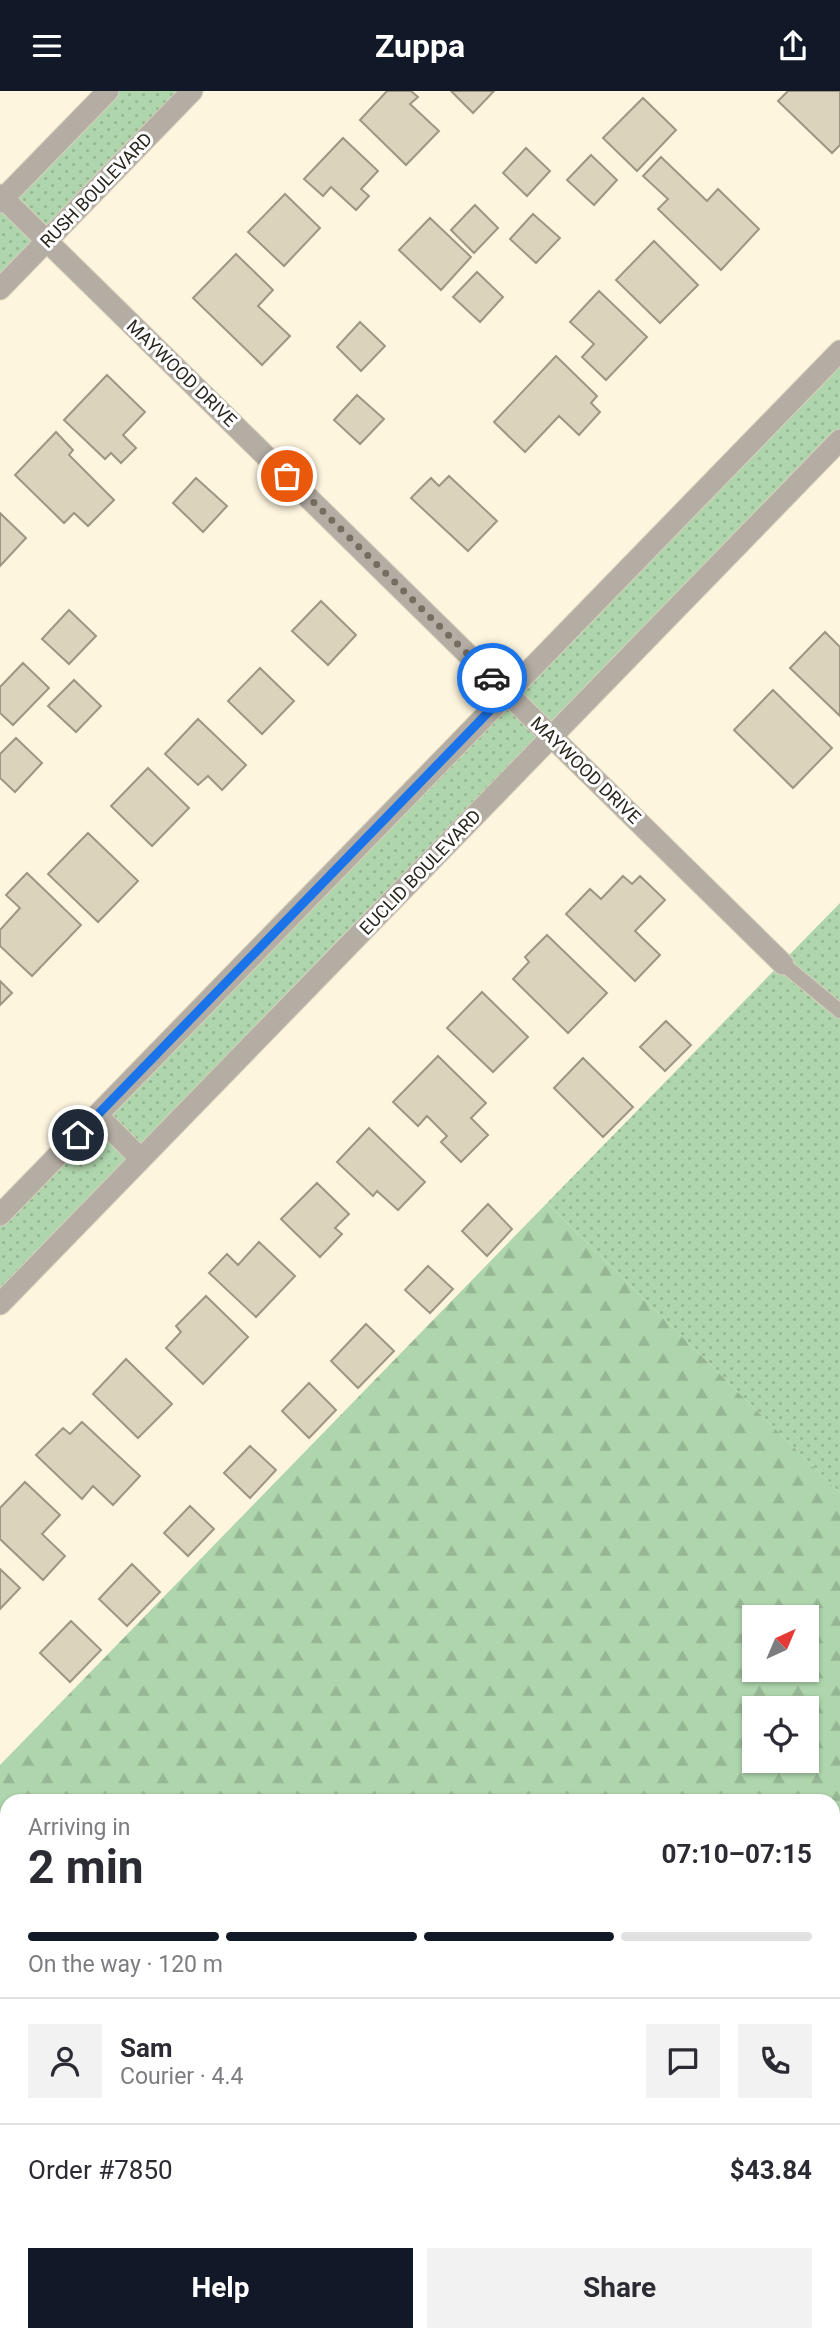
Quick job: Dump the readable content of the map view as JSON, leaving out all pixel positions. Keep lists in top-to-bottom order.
{
  "streets": {
    "street": ["RUSH BOULEVARD", "MAYWOOD DRIVE", "EUCLID BOULEVARD"]
  },
  "crossings": [
    ["RUSH BOULEVARD", "MAYWOOD DRIVE"],
    ["MAYWOOD DRIVE", "EUCLID BOULEVARD"]
  ],
  "north": "top right",
  "page": {
    "header": "Zuppa",
    "heading": ["2 min", "Arriving in", "07:10–07:15"],
    "panel": [
      "Sam",
      "Courier · 4.4",
      "Order #7850",
      "$43.84"
    ],
    "bar": "On the way · 120 m",
    "buttons": ["Help", "Share"]
  }
}
